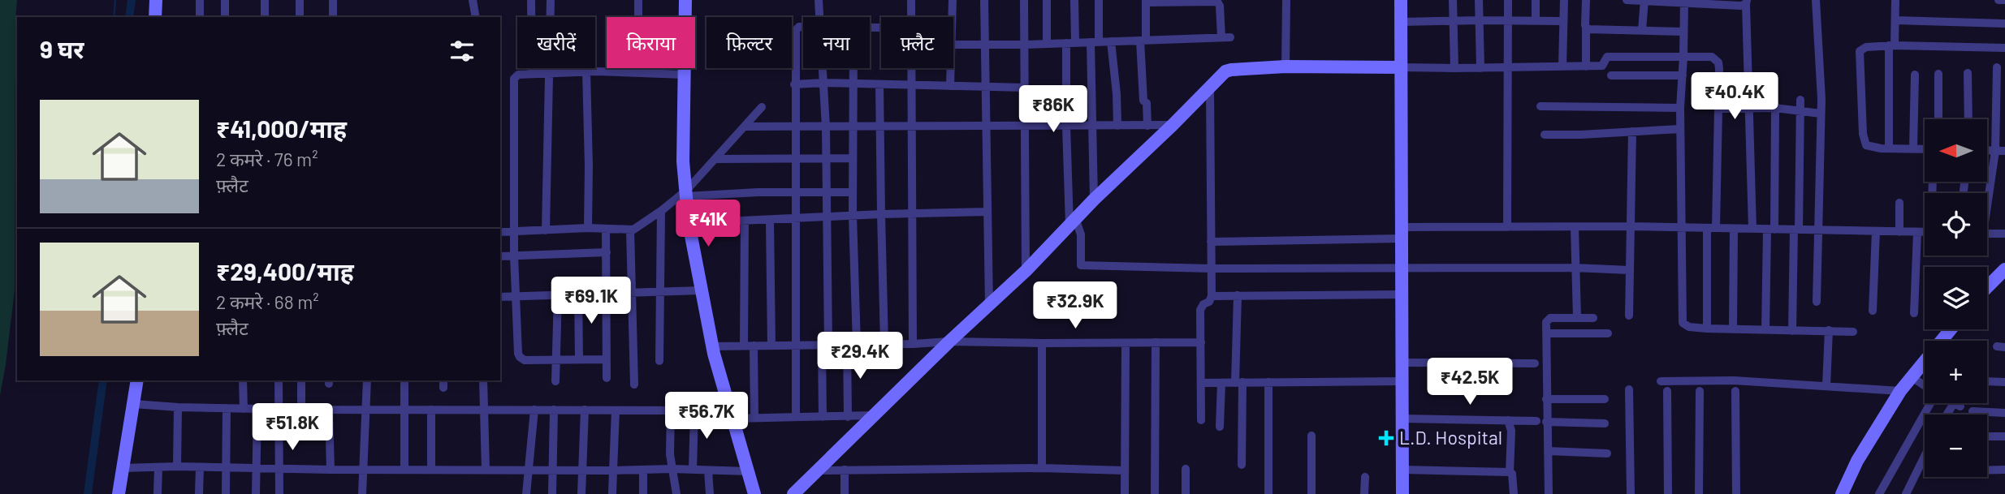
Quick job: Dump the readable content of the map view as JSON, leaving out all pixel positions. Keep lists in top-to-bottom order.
{
  "places": {
    "health": ["L.D. Hospital"]
  },
  "north": "left",
  "page": {
    "chip": [
      "खरीदें",
      "किराया",
      "फ़िल्टर",
      "नया",
      "फ़्लैट"
    ],
    "heading": "9 घर",
    "price": [
      "₹40.4K",
      "₹86K",
      "₹41K",
      "₹69.1K",
      "₹32.9K",
      "₹29.4K",
      "₹42.5K",
      "₹56.7K",
      "₹51.8K"
    ],
    "list": [
      {
        "name": "₹41,000/माह",
        "note": "2 कमरे · 76 m² · फ़्लैट"
      },
      {
        "name": "₹29,400/माह",
        "note": "2 कमरे · 68 m² · फ़्लैट"
      }
    ],
    "map_buttons": ["+", "−"]
  }
}
